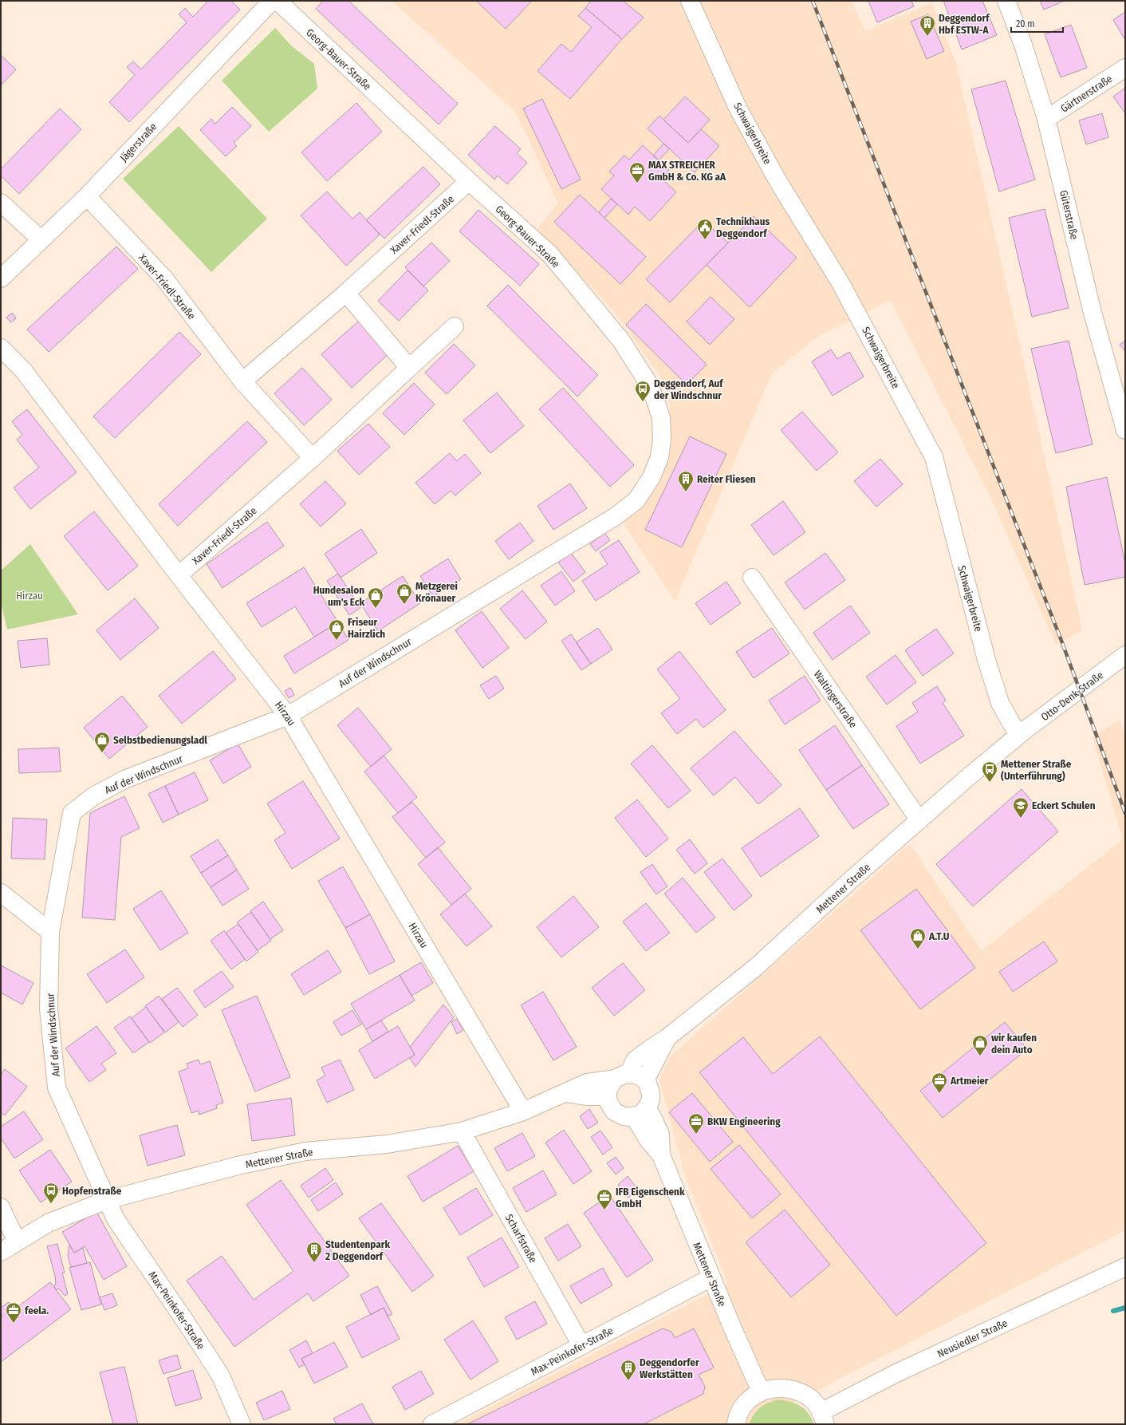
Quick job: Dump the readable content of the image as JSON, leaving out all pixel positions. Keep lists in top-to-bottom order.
{
  "streets": {
    "street": [
      "Georg-Bauer-Straße",
      "Gärtnerstraße",
      "Schwaigerbreite",
      "Jägerstraße",
      "Güterstraße",
      "Xaver-Friedl-Straße",
      "Auf der Windschnur",
      "Otto-Denk-Straße",
      "Waltingerstraße",
      "Hirzau",
      "Mettener Straße",
      "Scharfstraße",
      "Max-Peinkofer-Straße",
      "Neusiedler Straße"
    ]
  },
  "crossings": [
    ["Georg-Bauer-Straße", "Xaver-Friedl-Straße"],
    ["Georg-Bauer-Straße", "Auf der Windschnur"],
    ["Gärtnerstraße", "Güterstraße"],
    ["Schwaigerbreite", "Otto-Denk-Straße"],
    ["Schwaigerbreite", "Mettener Straße"],
    ["Jägerstraße", "Xaver-Friedl-Straße"],
    ["Xaver-Friedl-Straße", "Hirzau"],
    ["Auf der Windschnur", "Hirzau"],
    ["Auf der Windschnur", "Mettener Straße"],
    ["Auf der Windschnur", "Max-Peinkofer-Straße"],
    ["Otto-Denk-Straße", "Mettener Straße"],
    ["Waltingerstraße", "Mettener Straße"],
    ["Hirzau", "Mettener Straße"],
    ["Mettener Straße", "Scharfstraße"],
    ["Mettener Straße", "Max-Peinkofer-Straße"],
    ["Scharfstraße", "Max-Peinkofer-Straße"]
  ],
  "parks": ["Hirzau"],
  "places": {
    "building": [
      "Deggendorf Hbf ESTW-A",
      "Reiter Fliesen",
      "Studentenpark 2 Deggendorf",
      "Deggendorfer Werkstätten"
    ],
    "office": [
      "MAX STREICHER GmbH & Co. KG aA",
      "Artmeier",
      "BKW Engineering",
      "IFB Eigenschenk GmbH",
      "feela."
    ],
    "public building": ["Technikhaus Deggendorf"],
    "bus stop": ["Deggendorf, Auf der Windschnur", "Mettener Straße (Unterführung)", "Hopfenstraße"],
    "shop": [
      "Metzgerei Krönauer",
      "Hundesalon um's Eck",
      "Friseur Hairzlich",
      "Selbstbedienungsladl",
      "A.T.U",
      "wir kaufen dein Auto"
    ],
    "school or university": ["Eckert Schulen"]
  },
  "scale_bar": "20 m"
}
